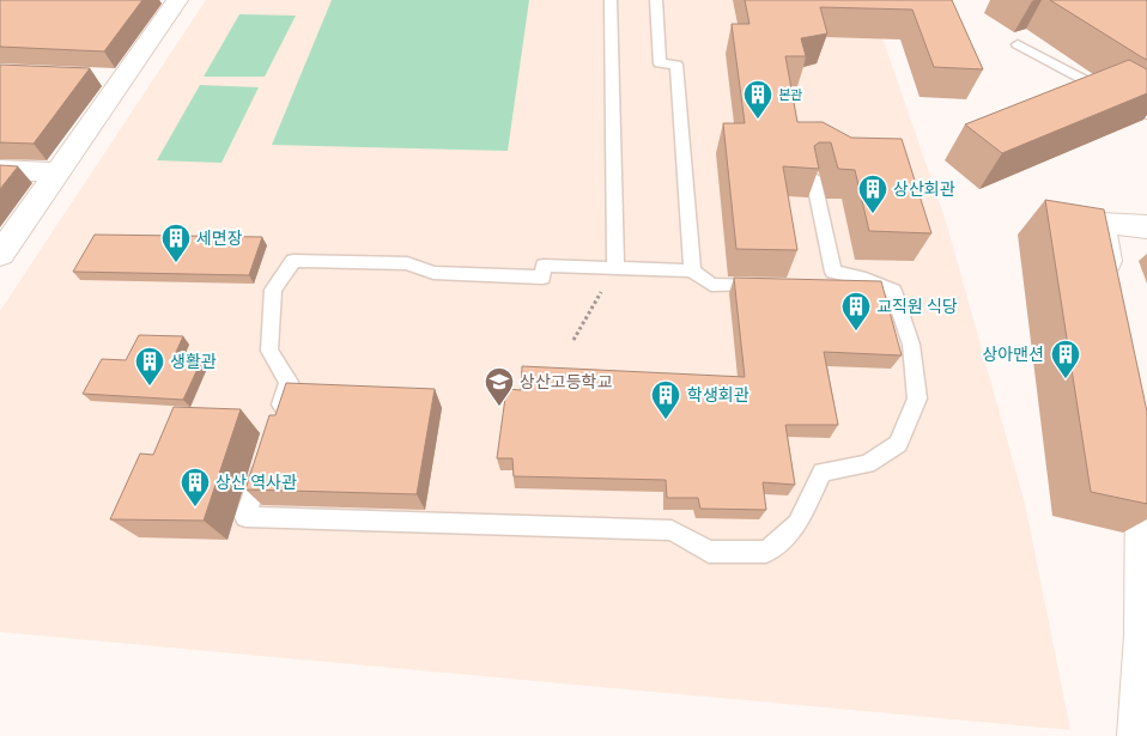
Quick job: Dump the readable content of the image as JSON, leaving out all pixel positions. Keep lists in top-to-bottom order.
{
  "places": {
    "building": [
      "본관",
      "상산회관",
      "세면장",
      "교직원 식당",
      "상아맨션",
      "생활관",
      "학생회관",
      "상산 역사관"
    ],
    "school or university": ["상산고등학교"]
  }
}
